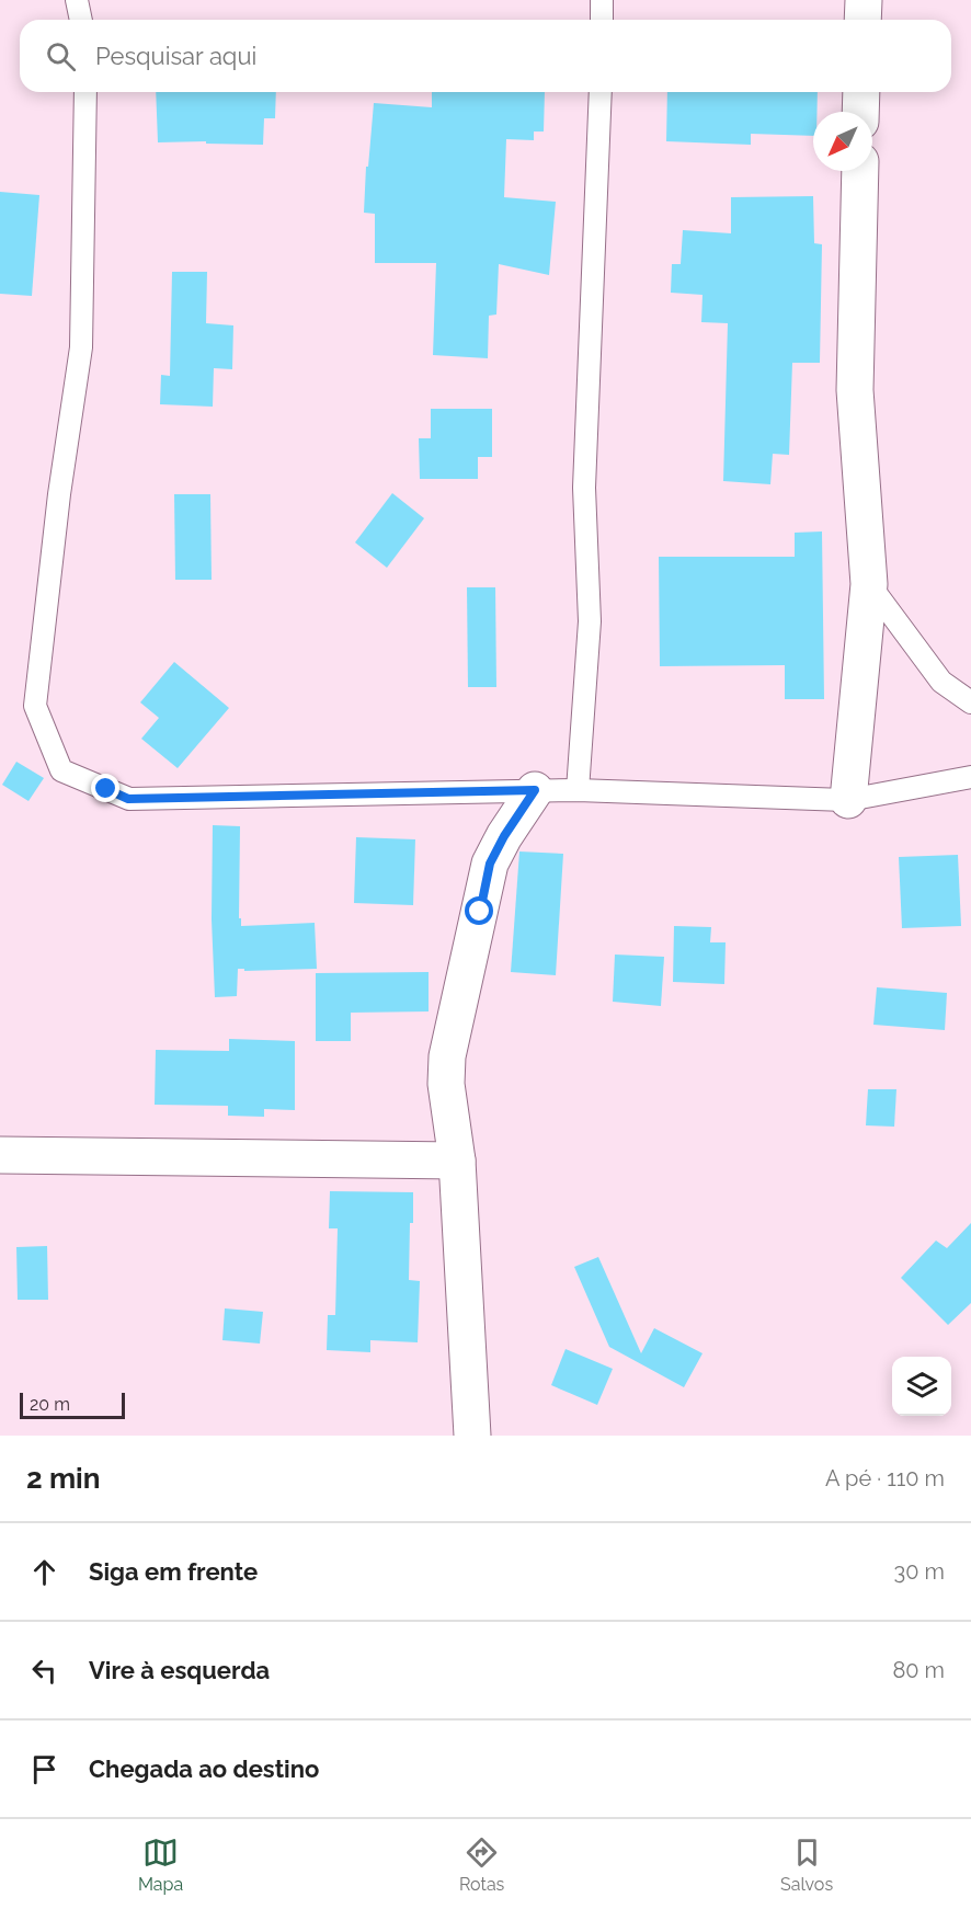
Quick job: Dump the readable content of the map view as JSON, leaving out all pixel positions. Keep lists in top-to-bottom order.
{
  "scale_bar": "20 m",
  "north": "bottom left",
  "page": {
    "search": "Pesquisar aqui",
    "scale": "20 m",
    "heading": ["2 min", "A pé · 110 m"],
    "list": [
      ["Siga em frente", "30 m"],
      ["Vire à esquerda", "80 m"],
      "Chegada ao destino"
    ],
    "nav": ["Mapa", "Rotas", "Salvos"]
  }
}
